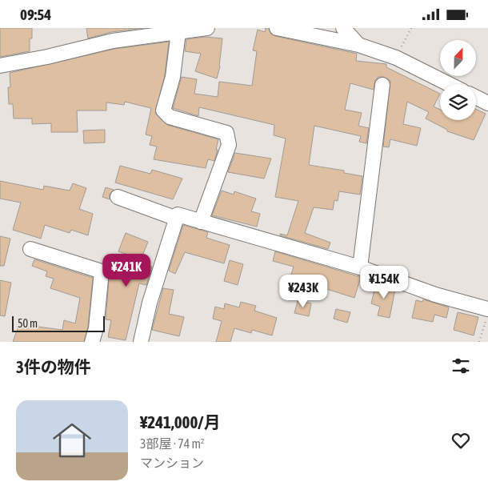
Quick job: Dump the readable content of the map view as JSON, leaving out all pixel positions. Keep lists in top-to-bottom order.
{
  "scale_bar": "50 m",
  "north": "top",
  "page": {
    "status": "09:54",
    "price": ["¥241K", "¥154K", "¥243K"],
    "scale": "50 m",
    "heading": "3件の物件",
    "list": [
      {
        "name": "¥241,000/月",
        "note": "3部屋 · 74 m² · マンション"
      }
    ]
  }
}
